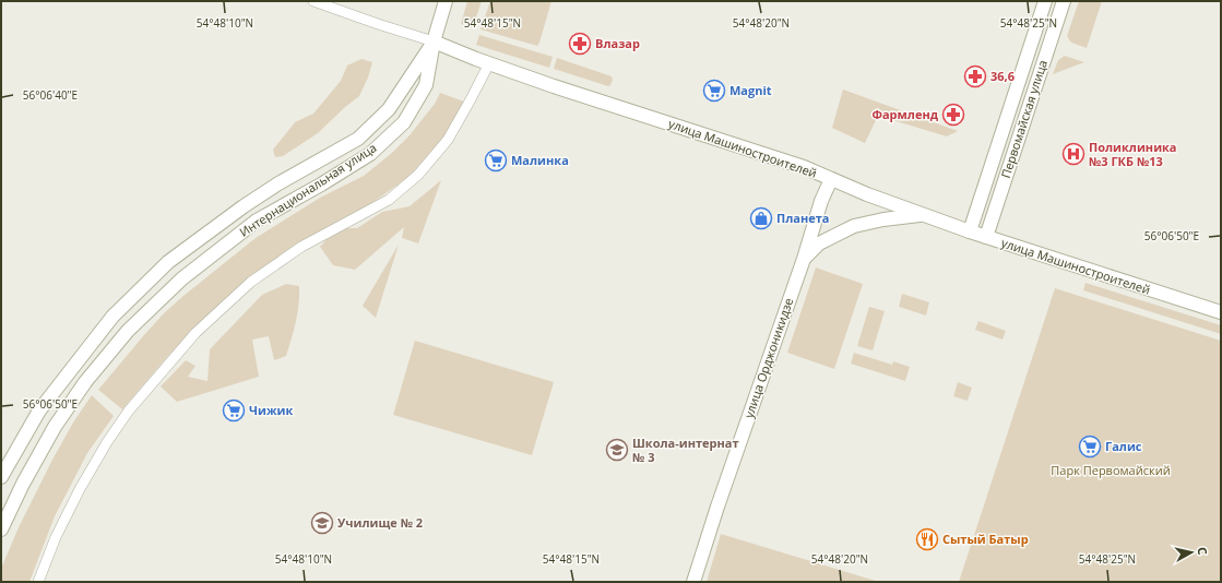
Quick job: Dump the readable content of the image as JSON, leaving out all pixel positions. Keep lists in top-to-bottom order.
{
  "streets": {
    "main road": [
      "Первомайская улица",
      "улица Машиностроителей",
      "Интернациональная улица",
      "улица Орджоникидзе"
    ]
  },
  "crossings": [
    ["Первомайская улица", "улица Машиностроителей"],
    ["улица Машиностроителей", "Интернациональная улица"],
    ["улица Машиностроителей", "улица Орджоникидзе"]
  ],
  "parks": ["Парк Первомайский"],
  "places": {
    "pharmacy": ["Влазар", "36,6", "Фармленд"],
    "supermarket": [
      "Magnit",
      "Малинка",
      "Чижик",
      "Галис"
    ],
    "hospital": ["Поликлиника №3 ГКБ №13"],
    "shop": ["Планета"],
    "school or university": ["Школа-интернат № 3", "Училище № 2"],
    "restaurant": ["Сытый Батыр"]
  },
  "north": "right",
  "coordinates": [
    "54°48'10\"N",
    "54°48'15\"N",
    "54°48'20\"N",
    "54°48'25\"N",
    "56°06'40\"E",
    "56°06'50\"E"
  ]
}
